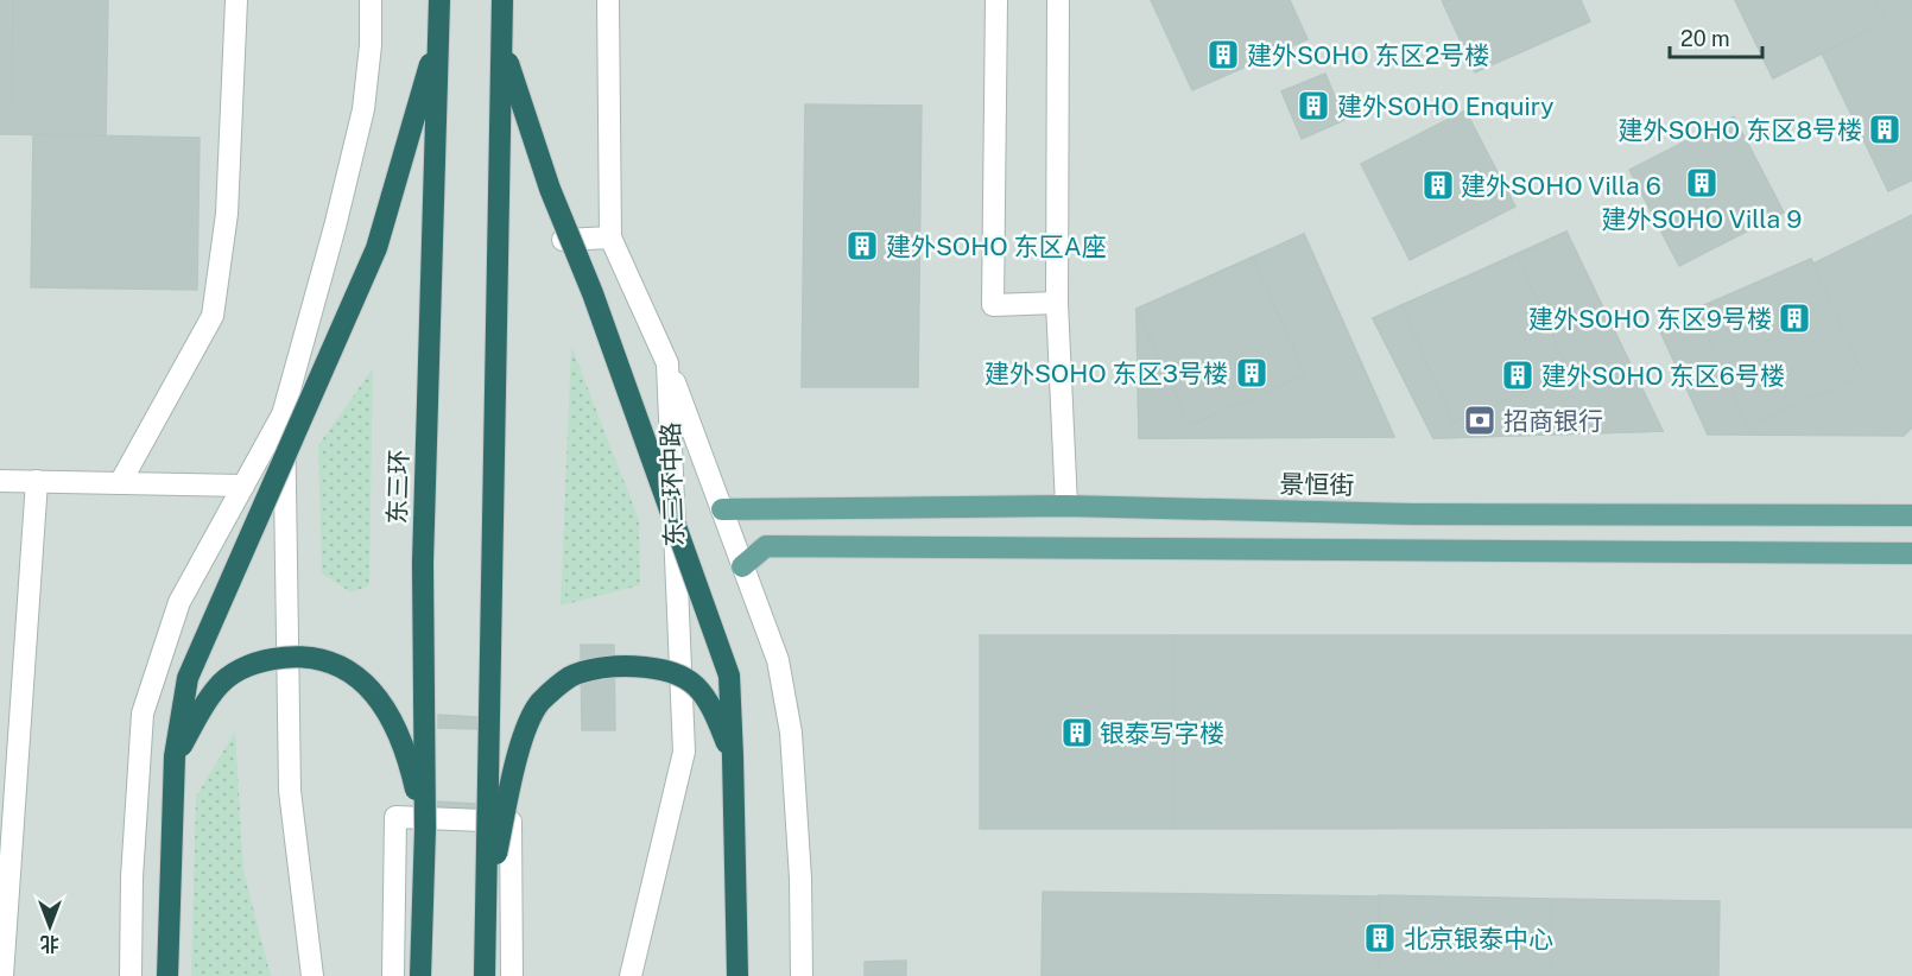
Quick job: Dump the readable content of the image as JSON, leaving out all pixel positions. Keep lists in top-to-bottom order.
{
  "streets": {
    "highway": ["东三环"],
    "main road": ["景恒街"],
    "street": ["东三环中路"]
  },
  "places": {
    "building": [
      "建外SOHO 东区2号楼",
      "建外SOHO Enquiry",
      "建外SOHO 东区8号楼",
      "建外SOHO Villa 9",
      "建外SOHO Villa 6",
      "建外SOHO 东区A座",
      "建外SOHO 东区9号楼",
      "建外SOHO 东区3号楼",
      "建外SOHO 东区6号楼",
      "银泰写字楼",
      "北京银泰中心"
    ],
    "bank": ["招商银行"]
  },
  "scale_bar": "20 m",
  "north": "bottom"
}
